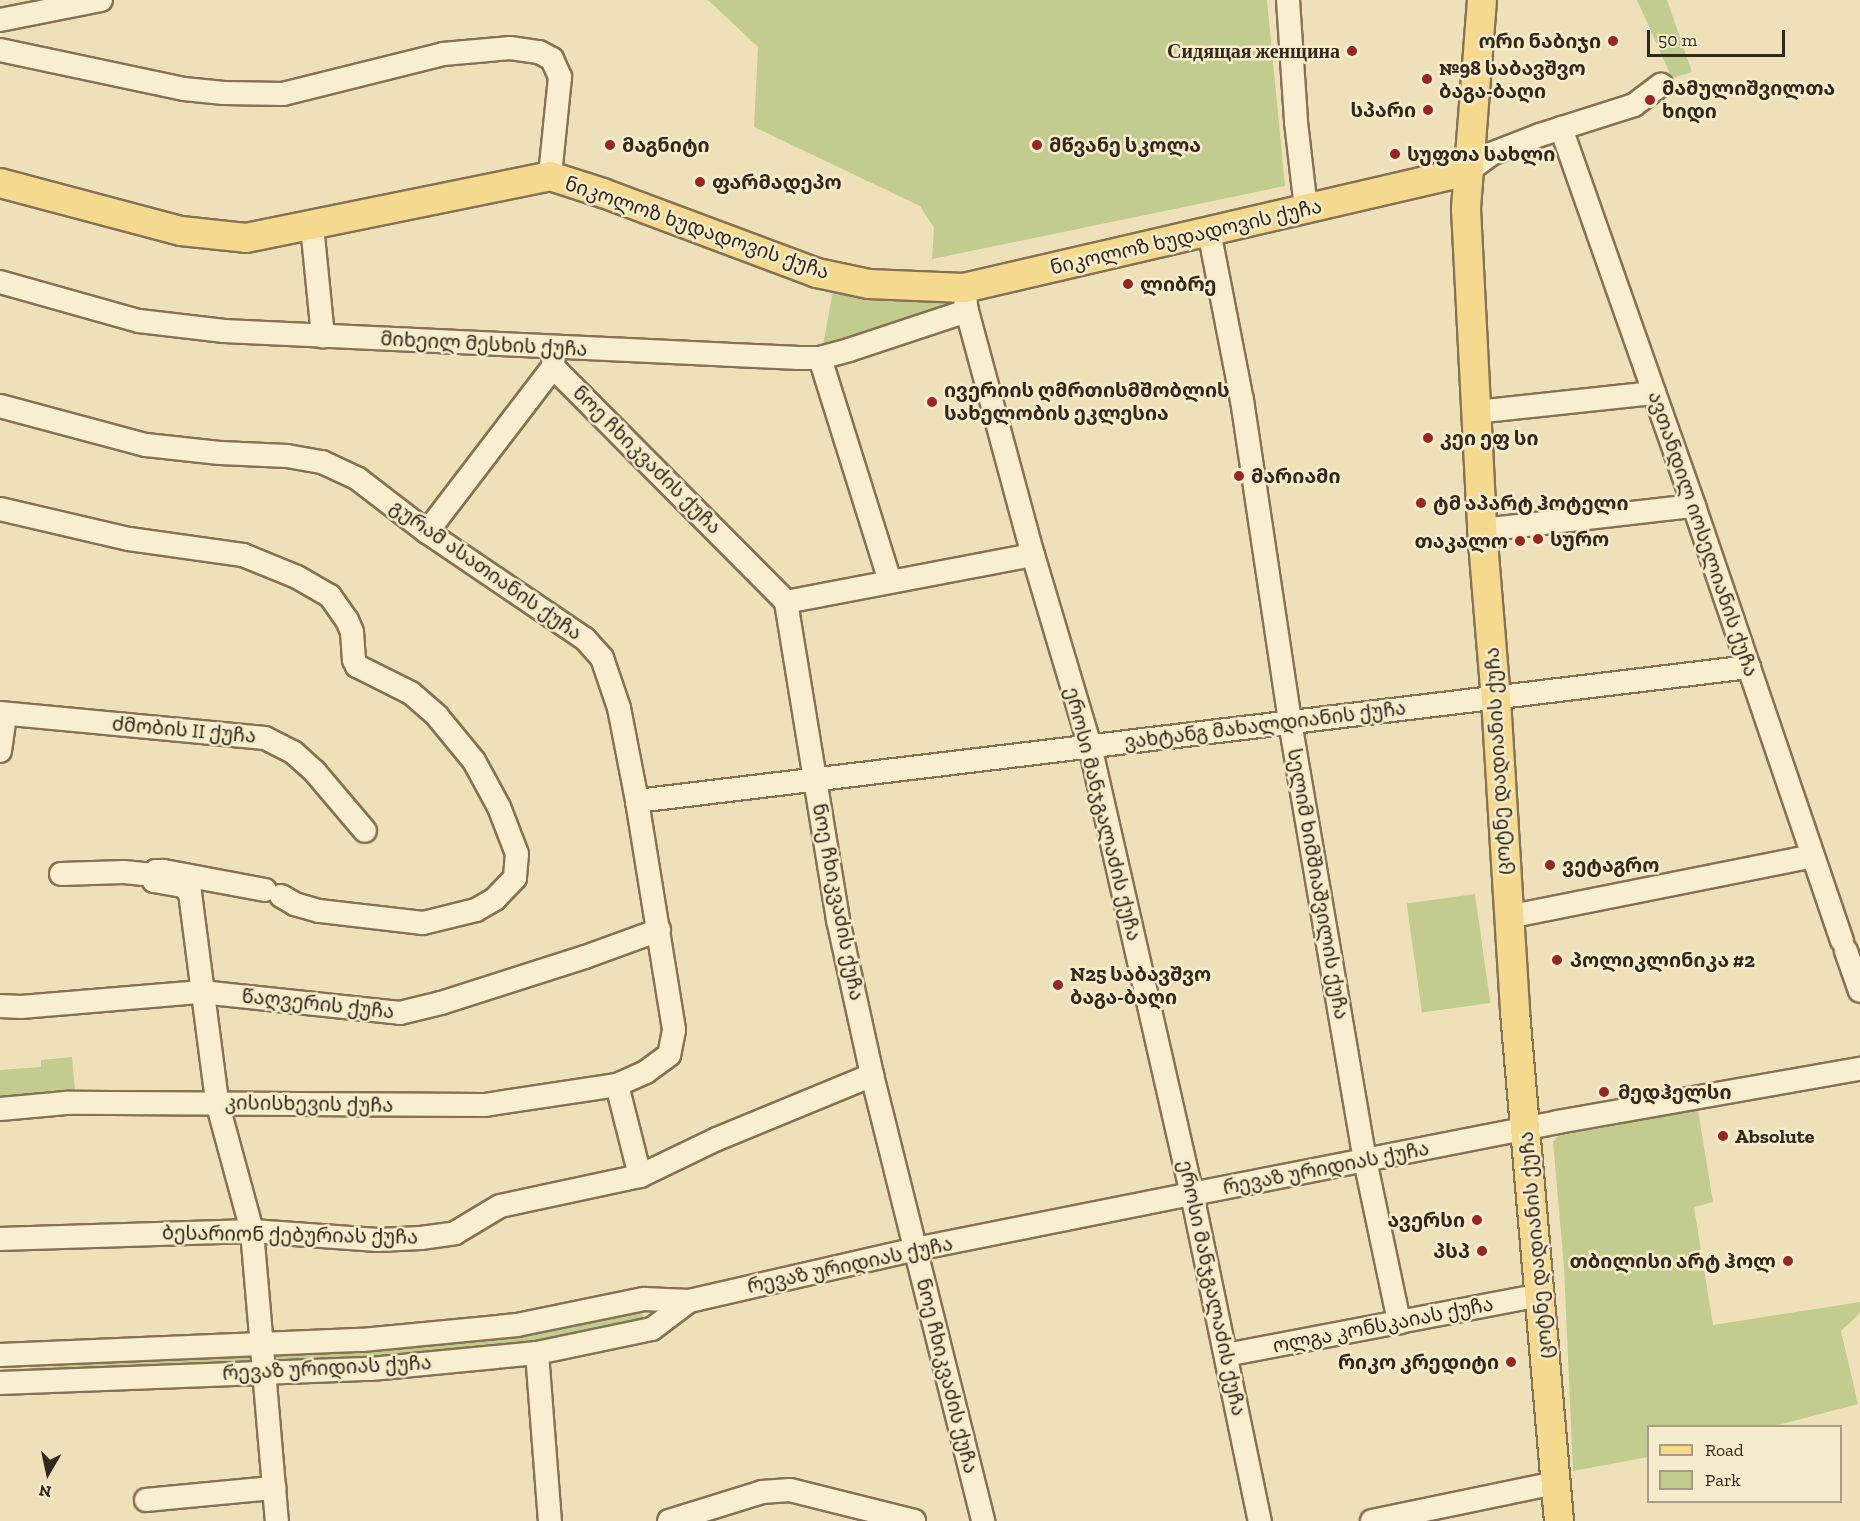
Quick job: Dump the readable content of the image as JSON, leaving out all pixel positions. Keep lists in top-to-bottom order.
{
  "streets": {
    "main road": ["ნიკოლოზ ხუდადოვის ქუჩა", "ცოტნე დადიანის ქუჩა"],
    "street": [
      "მიხეილ მესხის ქუჩა",
      "ნოე ჩხიკვაძის ქუჩა",
      "ავთანდილ იოსელიანის ქუჩა",
      "გურამ ასათიანის ქუჩა",
      "ვახტანგ მახალდიანის ქუჩა",
      "ძმობის II ქუჩა",
      "ეროსი მანჯგალაძის ქუჩა",
      "სელიმ ხიმშიაშვილის ქუჩა",
      "წაღვერის ქუჩა",
      "კისისხევის ქუჩა",
      "რევაზ ურიდიას ქუჩა",
      "ბესარიონ ქებურიას ქუჩა",
      "ოლგა კონსკაიას ქუჩა"
    ]
  },
  "crossings": [
    ["ნიკოლოზ ხუდადოვის ქუჩა", "მიხეილ მესხის ქუჩა"],
    ["ნიკოლოზ ხუდადოვის ქუჩა", "ავთანდილ იოსელიანის ქუჩა"],
    ["ნიკოლოზ ხუდადოვის ქუჩა", "ცოტნე დადიანის ქუჩა"],
    ["ნიკოლოზ ხუდადოვის ქუჩა", "ეროსი მანჯგალაძის ქუჩა"],
    ["ნიკოლოზ ხუდადოვის ქუჩა", "სელიმ ხიმშიაშვილის ქუჩა"],
    ["მიხეილ მესხის ქუჩა", "ნოე ჩხიკვაძის ქუჩა"],
    ["მიხეილ მესხის ქუჩა", "ეროსი მანჯგალაძის ქუჩა"],
    ["ნოე ჩხიკვაძის ქუჩა", "ვახტანგ მახალდიანის ქუჩა"],
    ["ნოე ჩხიკვაძის ქუჩა", "რევაზ ურიდიას ქუჩა"],
    ["ნოე ჩხიკვაძის ქუჩა", "ბესარიონ ქებურიას ქუჩა"],
    ["ავთანდილ იოსელიანის ქუჩა", "ვახტანგ მახალდიანის ქუჩა"],
    ["გურამ ასათიანის ქუჩა", "ვახტანგ მახალდიანის ქუჩა"],
    ["გურამ ასათიანის ქუჩა", "წაღვერის ქუჩა"],
    ["გურამ ასათიანის ქუჩა", "კისისხევის ქუჩა"],
    ["ვახტანგ მახალდიანის ქუჩა", "ცოტნე დადიანის ქუჩა"],
    ["ვახტანგ მახალდიანის ქუჩა", "ეროსი მანჯგალაძის ქუჩა"],
    ["ვახტანგ მახალდიანის ქუჩა", "სელიმ ხიმშიაშვილის ქუჩა"],
    ["ცოტნე დადიანის ქუჩა", "რევაზ ურიდიას ქუჩა"],
    ["ცოტნე დადიანის ქუჩა", "ოლგა კონსკაიას ქუჩა"],
    ["ეროსი მანჯგალაძის ქუჩა", "რევაზ ურიდიას ქუჩა"],
    ["ეროსი მანჯგალაძის ქუჩა", "ოლგა კონსკაიას ქუჩა"],
    ["სელიმ ხიმშიაშვილის ქუჩა", "რევაზ ურიდიას ქუჩა"],
    ["სელიმ ხიმშიაშვილის ქუჩა", "ოლგა კონსკაიას ქუჩა"]
  ],
  "places": [
    "ორი ნაბიჯი",
    "Сидящая женщина",
    "№98 საბავშვო ბაგა-ბაღი",
    "მამულიშვილთა ხიდი",
    "სპარი",
    "მაგნიტი",
    "მწვანე სკოლა",
    "სუფთა სახლი",
    "ფარმადეპო",
    "ლიბრე",
    "ივერიის ღმრთისმშობლის სახელობის ეკლესია",
    "კეი ეფ სი",
    "მარიამი",
    "ტმ აპარტ ჰოტელი",
    "სურო",
    "თაკალო",
    "ვეტაგრო",
    "პოლიკლინიკა #2",
    "N25 საბავშვო ბაგა-ბაღი",
    "მედჰელსი",
    "Absolute",
    "ავერსი",
    "პსპ",
    "თბილისი არტ ჰოლ",
    "რიკო კრედიტი"
  ],
  "legend": ["Road", "Park"],
  "scale_bar": "50 m",
  "north": "bottom"
}
